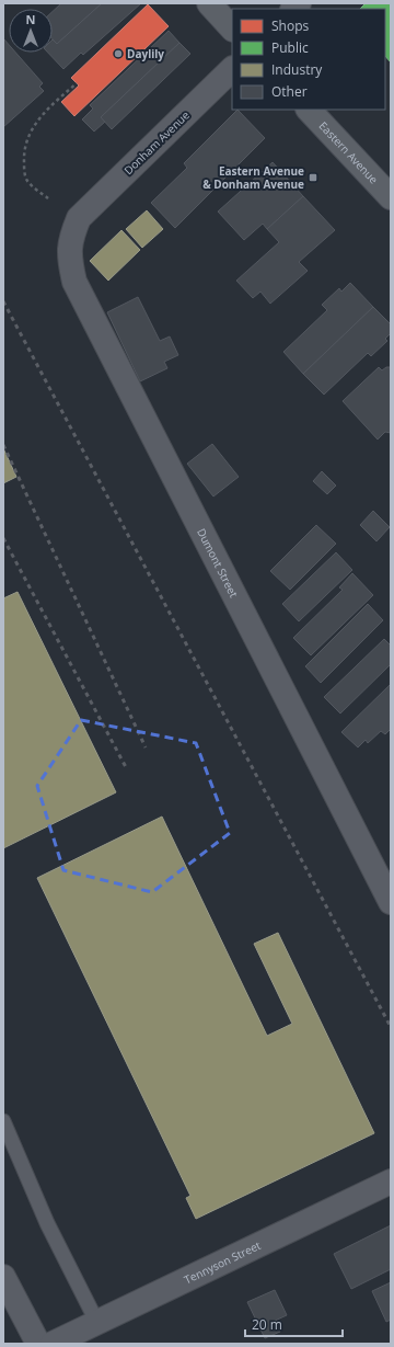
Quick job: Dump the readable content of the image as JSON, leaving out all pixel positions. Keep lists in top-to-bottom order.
{
  "streets": {
    "main road": ["Eastern Avenue"],
    "street": ["Donham Avenue", "Dumont Street", "Tennyson Street"]
  },
  "crossings": [
    ["Donham Avenue", "Dumont Street"]
  ],
  "places": {
    "other": ["Daylily"],
    "transit": ["Eastern Avenue & Donham Avenue"]
  },
  "legend": [
    "Shops",
    "Public",
    "Industry",
    "Other"
  ],
  "scale_bar": "20 m",
  "north": "top"
}
